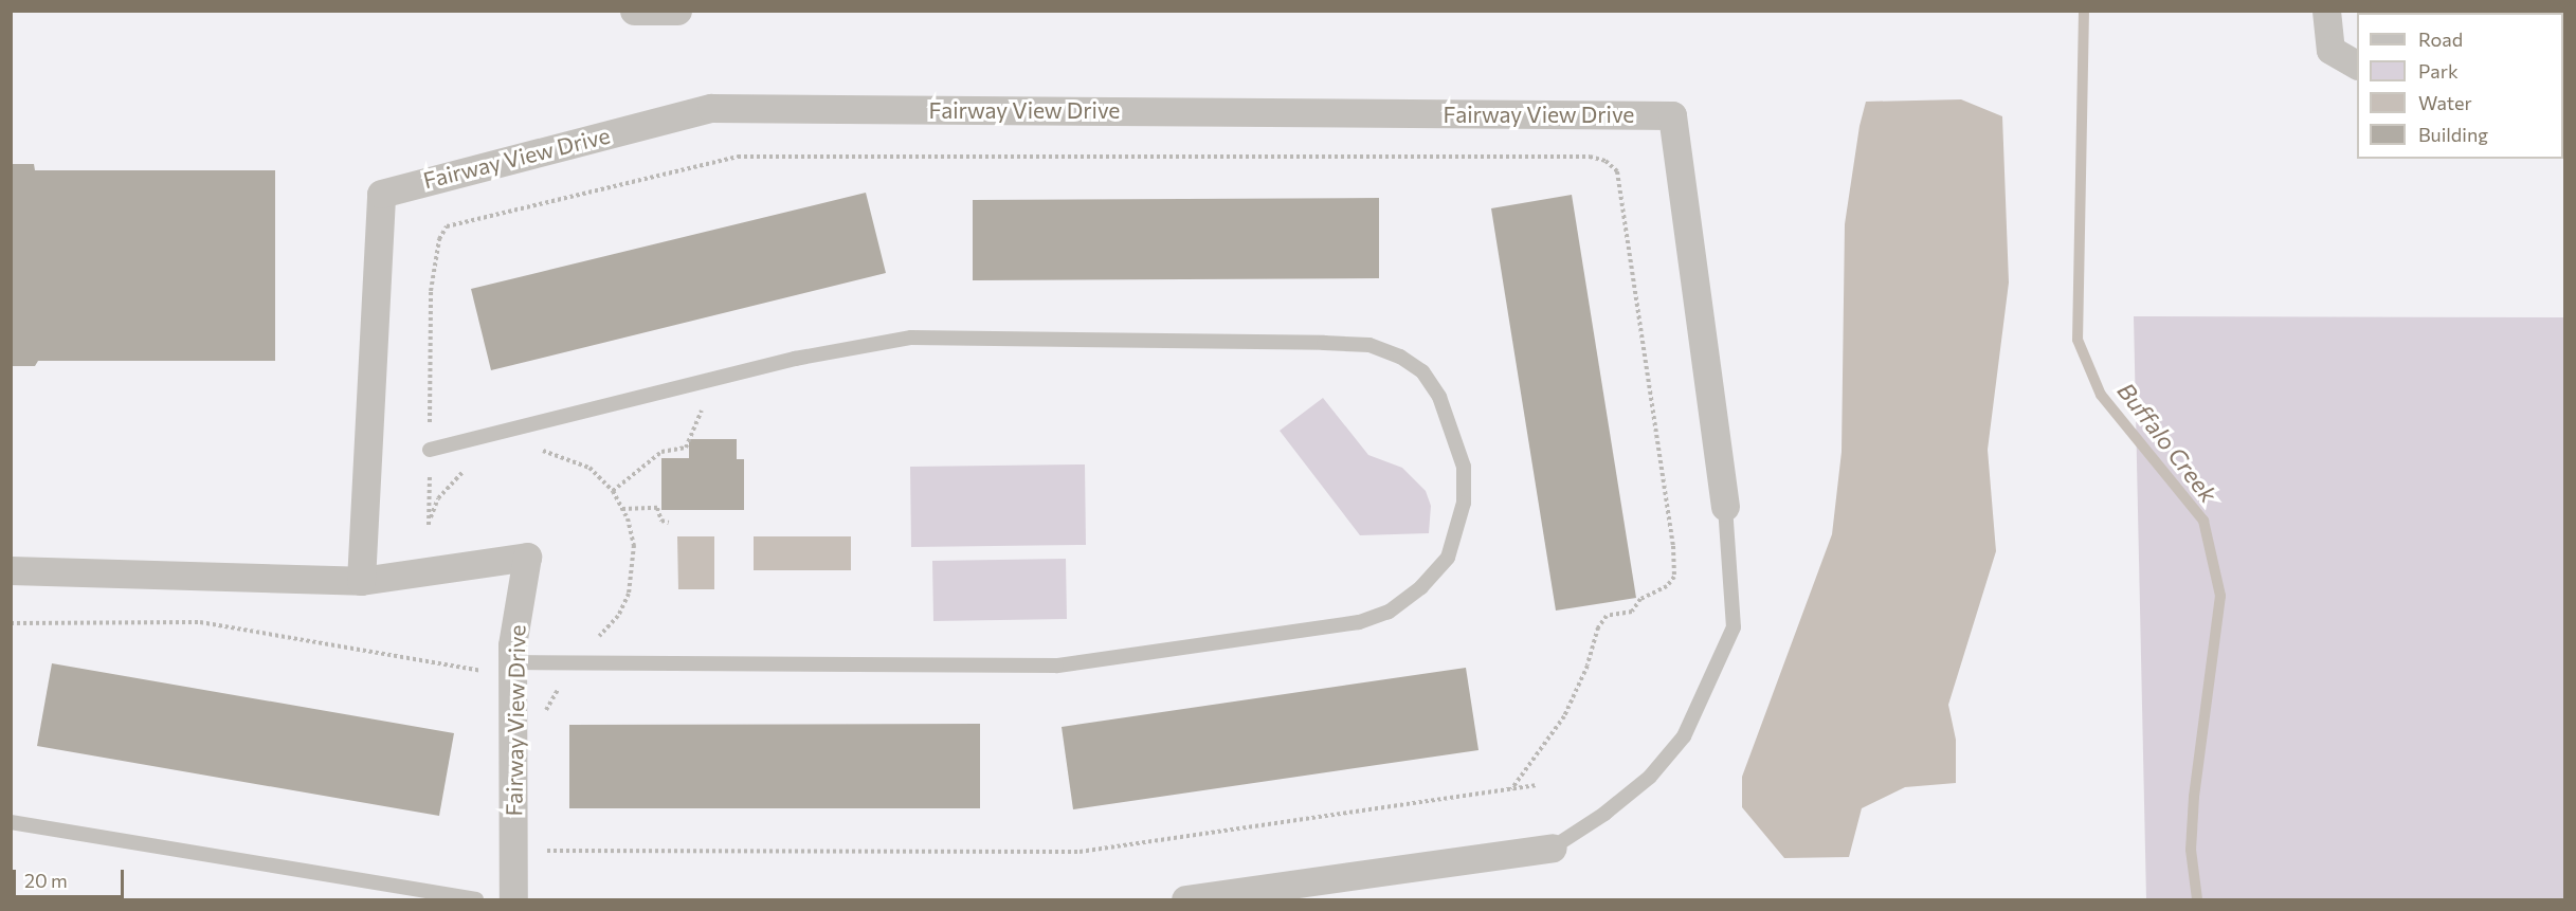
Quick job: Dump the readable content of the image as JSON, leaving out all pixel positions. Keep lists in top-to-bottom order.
{
  "streets": {
    "street": ["Fairway View Drive"]
  },
  "water": ["Buffalo Creek"],
  "legend": [
    "Road",
    "Park",
    "Water",
    "Building"
  ],
  "scale_bar": "20 m"
}
